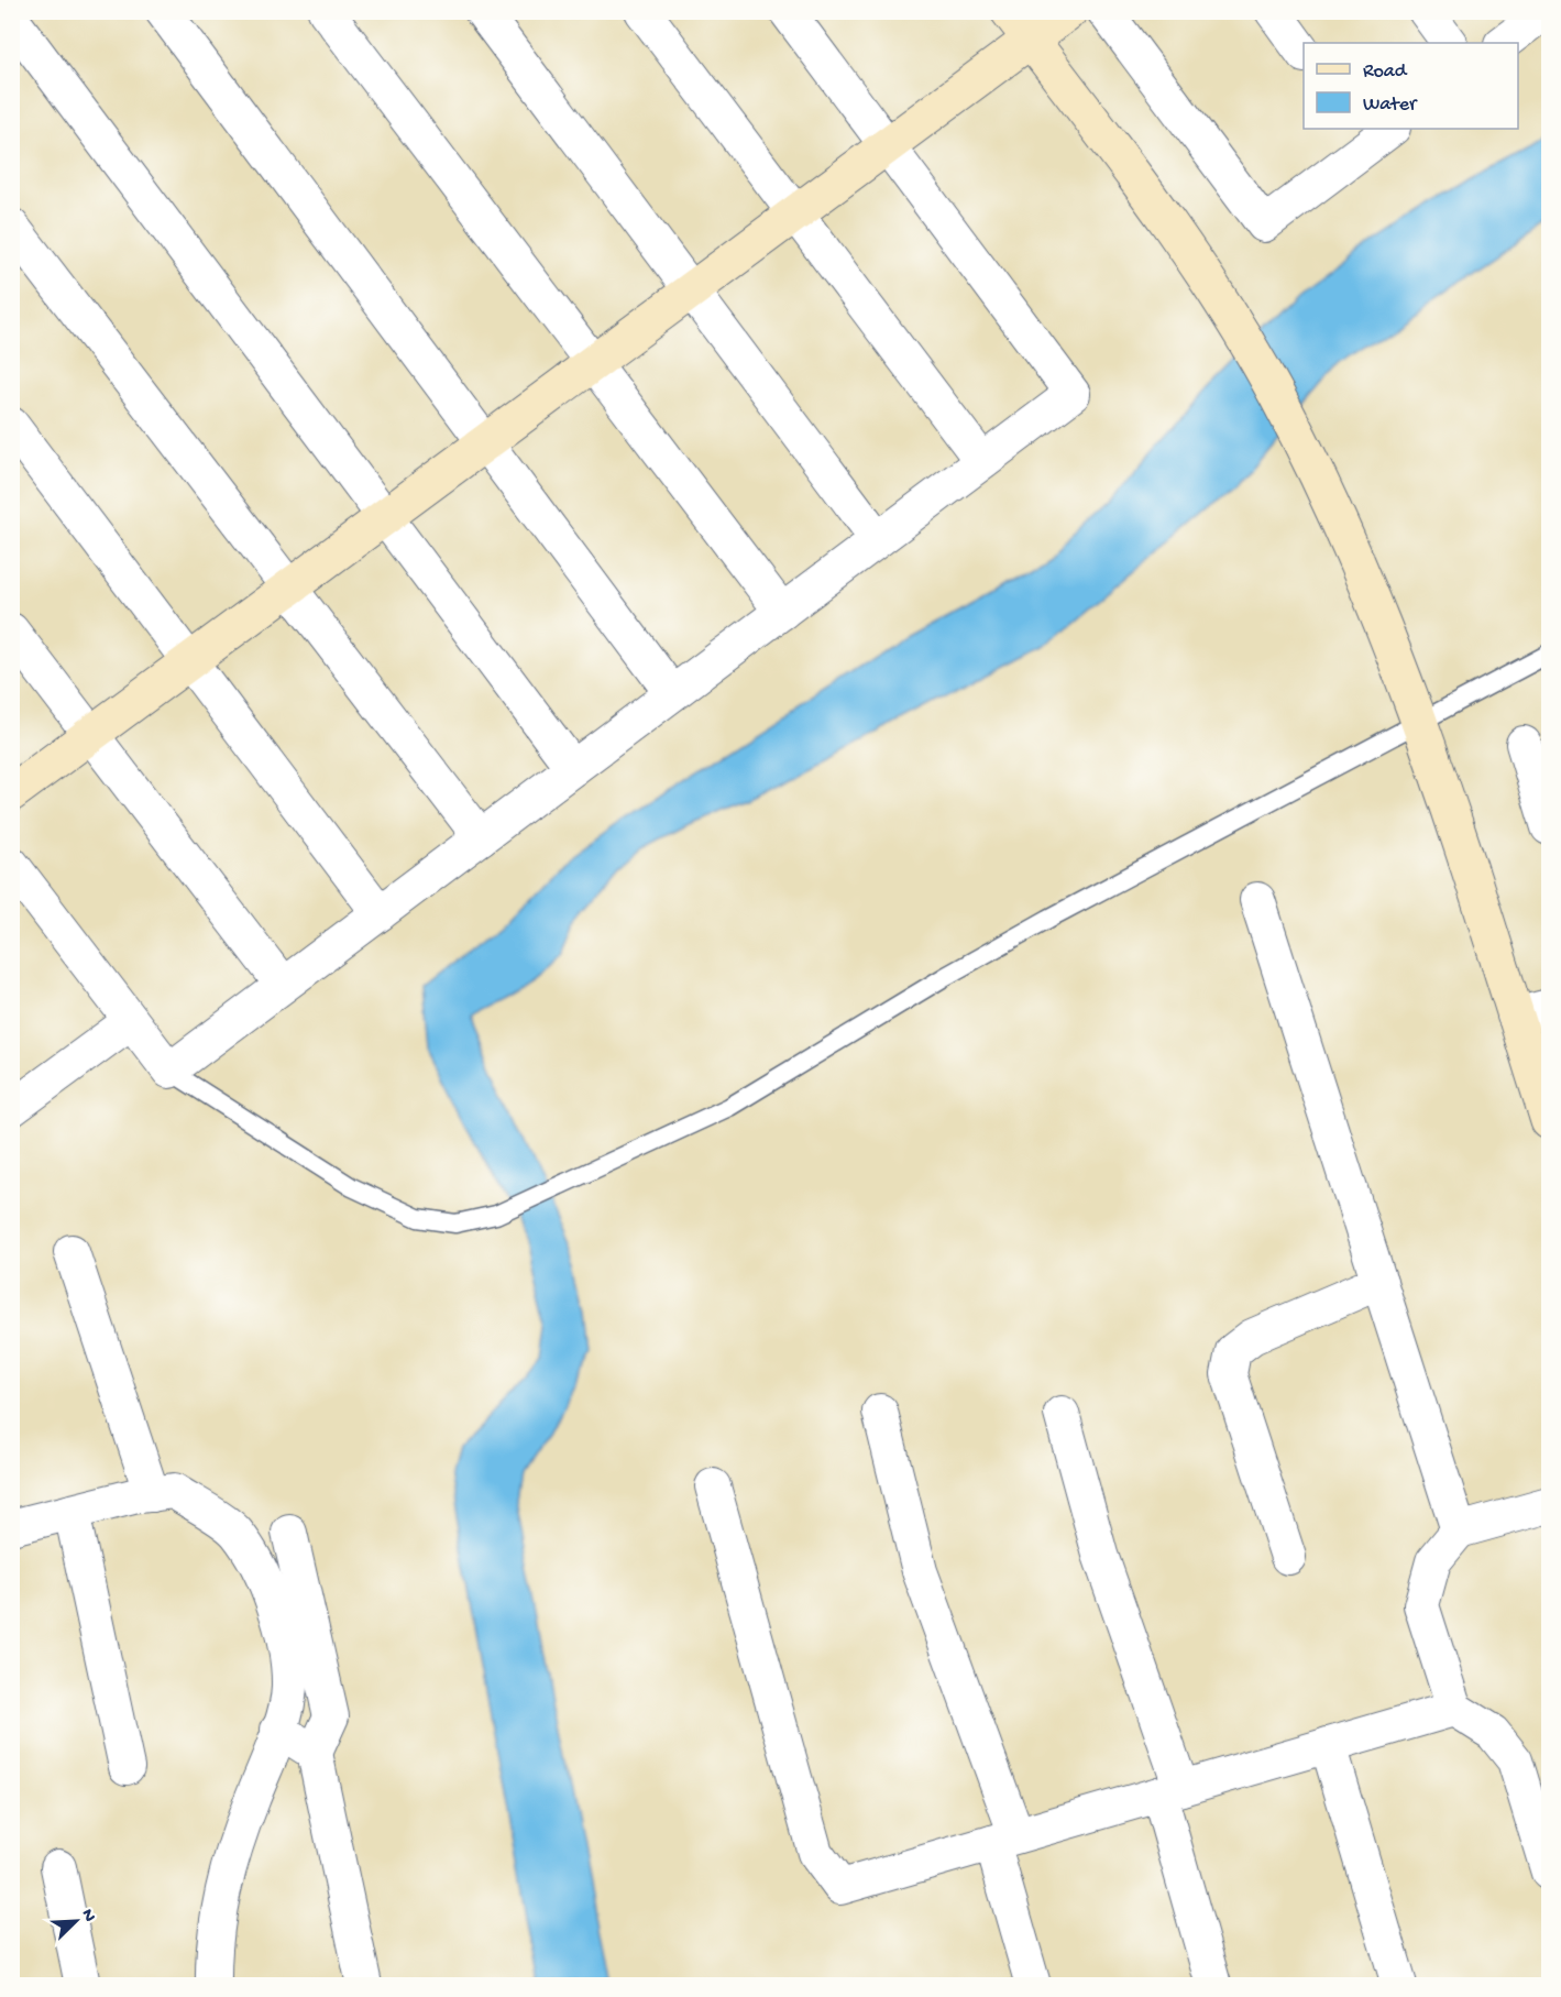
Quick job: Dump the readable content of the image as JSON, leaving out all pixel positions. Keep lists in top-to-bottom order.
{
  "legend": ["Road", "Water"],
  "north": "top right"
}
